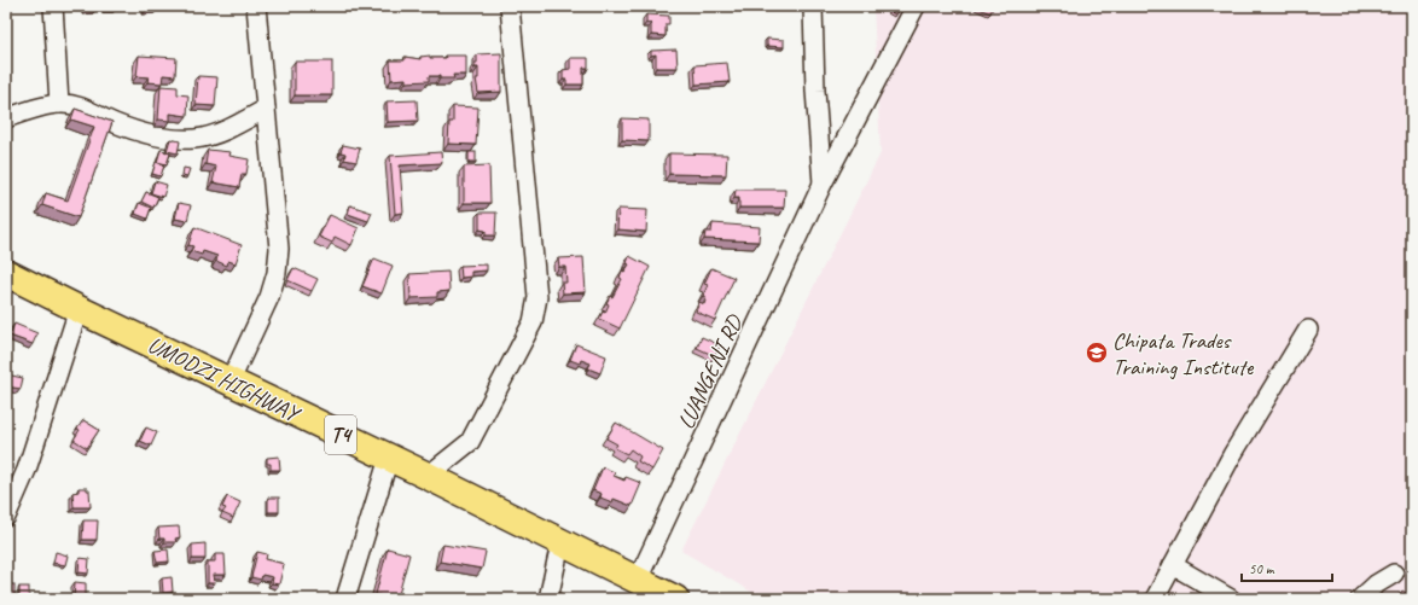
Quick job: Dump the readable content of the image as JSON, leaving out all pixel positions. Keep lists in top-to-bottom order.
{
  "streets": {
    "highway": ["UMODZI HIGHWAY", "T4"],
    "street": ["LUANGENI RD"]
  },
  "crossings": [
    ["LUANGENI RD", "UMODZI HIGHWAY"]
  ],
  "places": {
    "school or university": ["Chipata Trades Training Institute"]
  },
  "scale_bar": "50 m"
}
